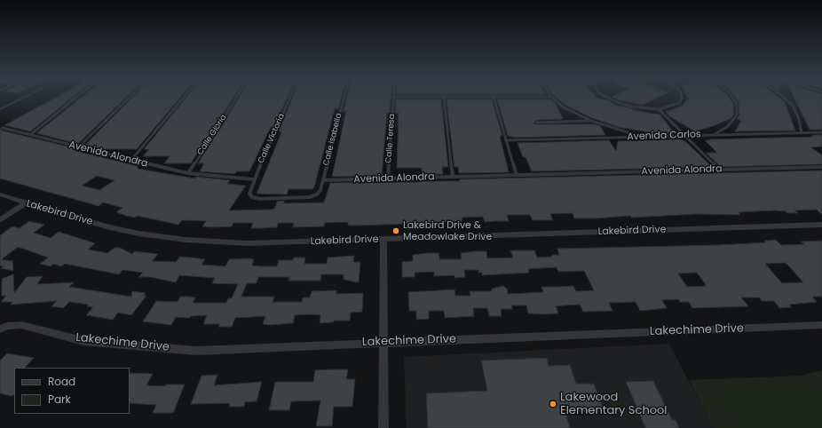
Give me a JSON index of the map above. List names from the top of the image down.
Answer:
{
  "streets": {
    "street": ["Lakebird Drive", "Lakechime Drive"],
    "lane": [
      "Calle Gloria",
      "Avenida Carlos",
      "Calle Victoria",
      "Calle Teresa",
      "Calle Isabella",
      "Avenida Alondra"
    ]
  },
  "crossings": [
    ["Calle Gloria", "Avenida Alondra"],
    ["Calle Victoria", "Avenida Alondra"],
    ["Calle Teresa", "Avenida Alondra"],
    ["Calle Isabella", "Avenida Alondra"]
  ],
  "places": ["Lakebird Drive & Meadowlake Drive", "Lakewood Elementary School"],
  "legend": ["Road", "Park"]
}
